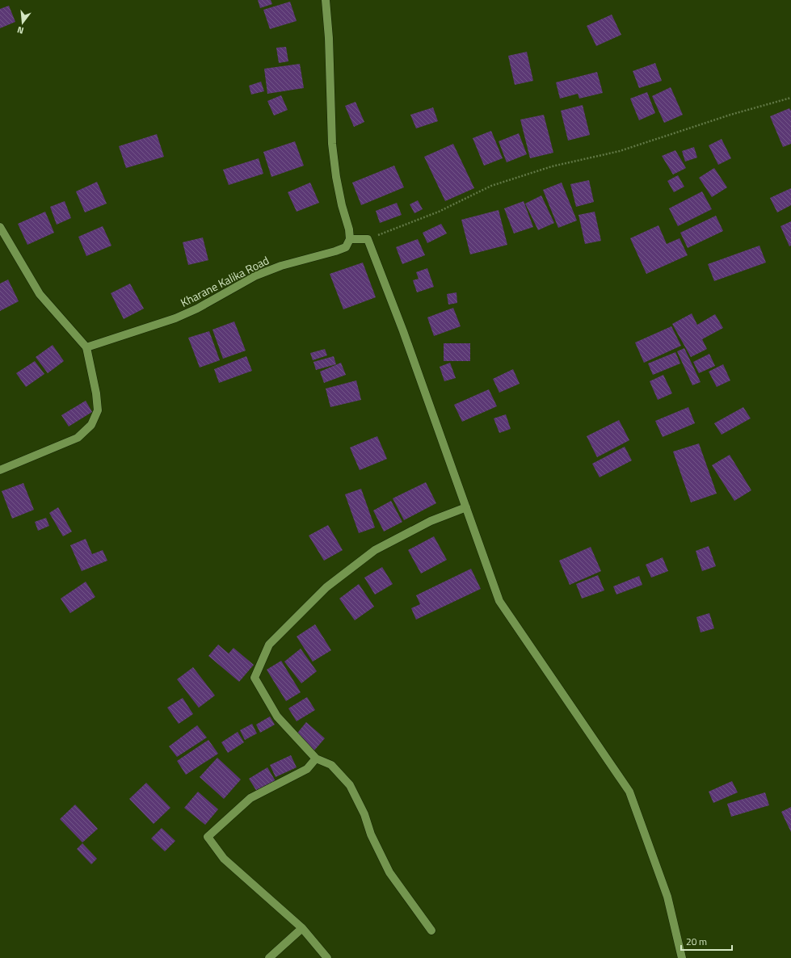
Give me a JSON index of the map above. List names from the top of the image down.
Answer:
{
  "streets": {
    "street": ["Kharane Kalika Road"]
  },
  "scale_bar": "20 m",
  "north": "bottom"
}
